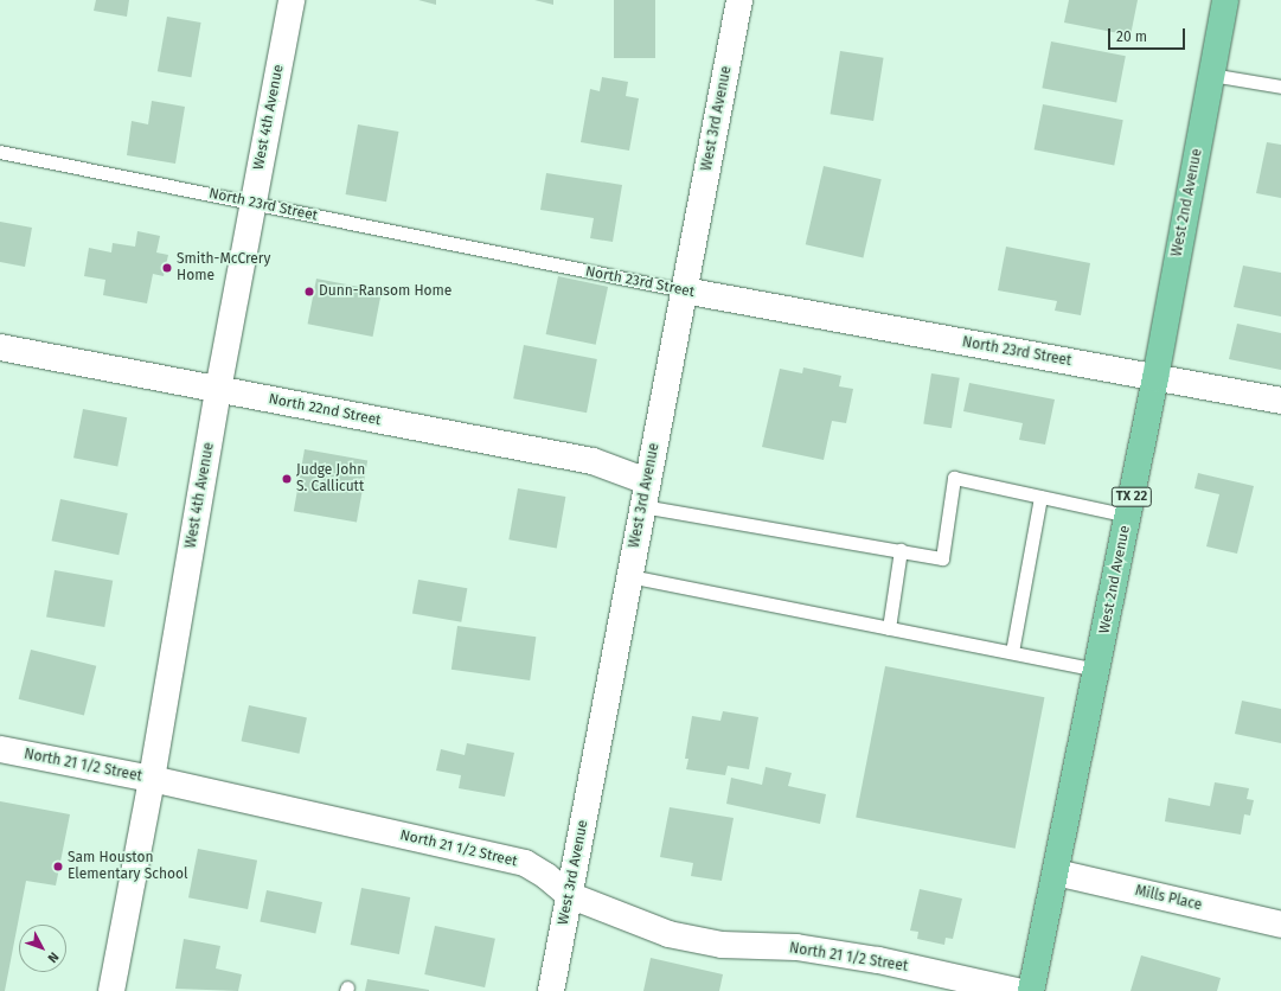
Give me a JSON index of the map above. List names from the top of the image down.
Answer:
{
  "streets": {
    "main road": ["West 2nd Avenue", "TX 22"],
    "street": [
      "West 4th Avenue",
      "West 3rd Avenue",
      "North 23rd Street",
      "North 22nd Street",
      "North 21 1/2 Street",
      "Mills Place"
    ]
  },
  "crossings": [
    ["West 4th Avenue", "North 23rd Street"],
    ["West 4th Avenue", "North 22nd Street"],
    ["West 4th Avenue", "North 21 1/2 Street"],
    ["West 3rd Avenue", "North 23rd Street"],
    ["West 3rd Avenue", "North 22nd Street"],
    ["West 3rd Avenue", "North 21 1/2 Street"],
    ["West 2nd Avenue", "North 23rd Street"],
    ["West 2nd Avenue", "Mills Place"]
  ],
  "places": [
    "Smith-McCrery Home",
    "Dunn-Ransom Home",
    "Judge John S. Callicutt",
    "Sam Houston Elementary School"
  ],
  "scale_bar": "20 m",
  "north": "bottom right"
}
